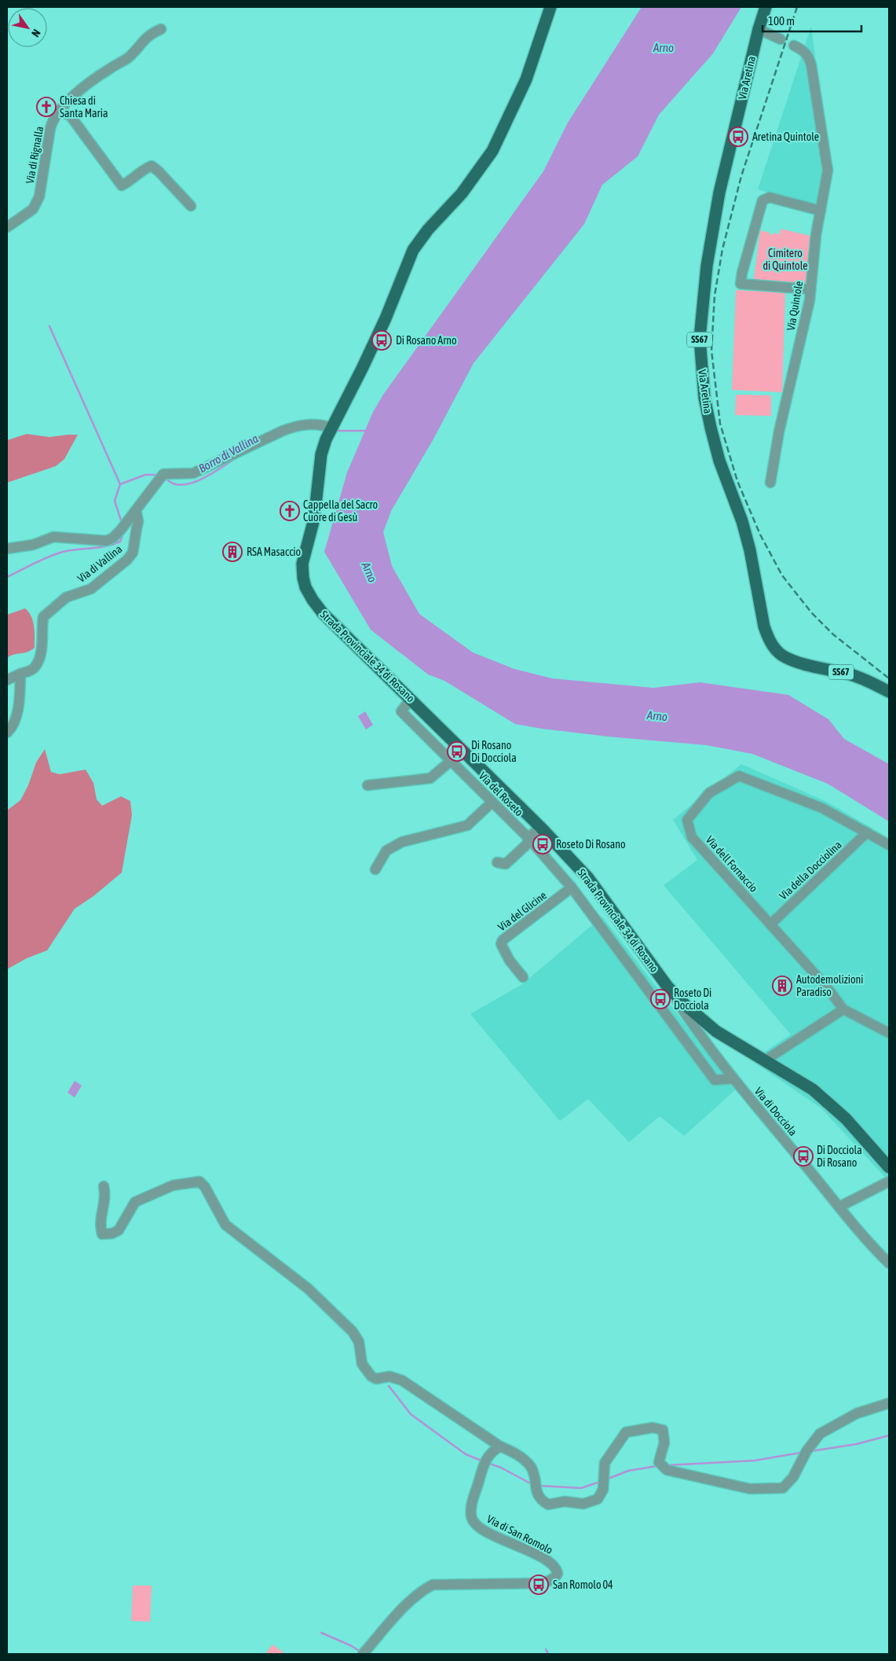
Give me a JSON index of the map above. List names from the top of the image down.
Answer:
{
  "streets": {
    "main road": ["Via Aretina", "SS67", "Strada Provinciale 34 di Rosano"],
    "street": [
      "Via di Rignalla",
      "Via Quintole",
      "Via di Vallina",
      "Via del Roseto",
      "Via dell Fornaccio",
      "Via della Docciolina",
      "Via del Glicine",
      "Via di Docciola",
      "Via di San Romolo"
    ]
  },
  "crossings": [
    ["Via di Vallina", "Strada Provinciale 34 di Rosano"],
    ["Strada Provinciale 34 di Rosano", "Via del Roseto"],
    ["Strada Provinciale 34 di Rosano", "Via di Docciola"],
    ["Via del Roseto", "Via del Glicine"],
    ["Via del Roseto", "Via di Docciola"],
    ["Via dell Fornaccio", "Via della Docciolina"]
  ],
  "water": ["Arno", "Borro di Vallina"],
  "parks": ["Cimitero di Quintole"],
  "places": {
    "church": ["Chiesa di Santa Maria", "Cappella del Sacro Cuore di Gesù"],
    "bus stop": [
      "Aretina Quintole",
      "Di Rosano Arno",
      "Di Rosano Di Docciola",
      "Roseto Di Rosano",
      "Roseto Di Docciola",
      "Di Docciola Di Rosano",
      "San Romolo 04"
    ],
    "building": ["RSA Masaccio", "Autodemolizioni Paradiso"]
  },
  "scale_bar": "100 m",
  "north": "bottom right"
}
